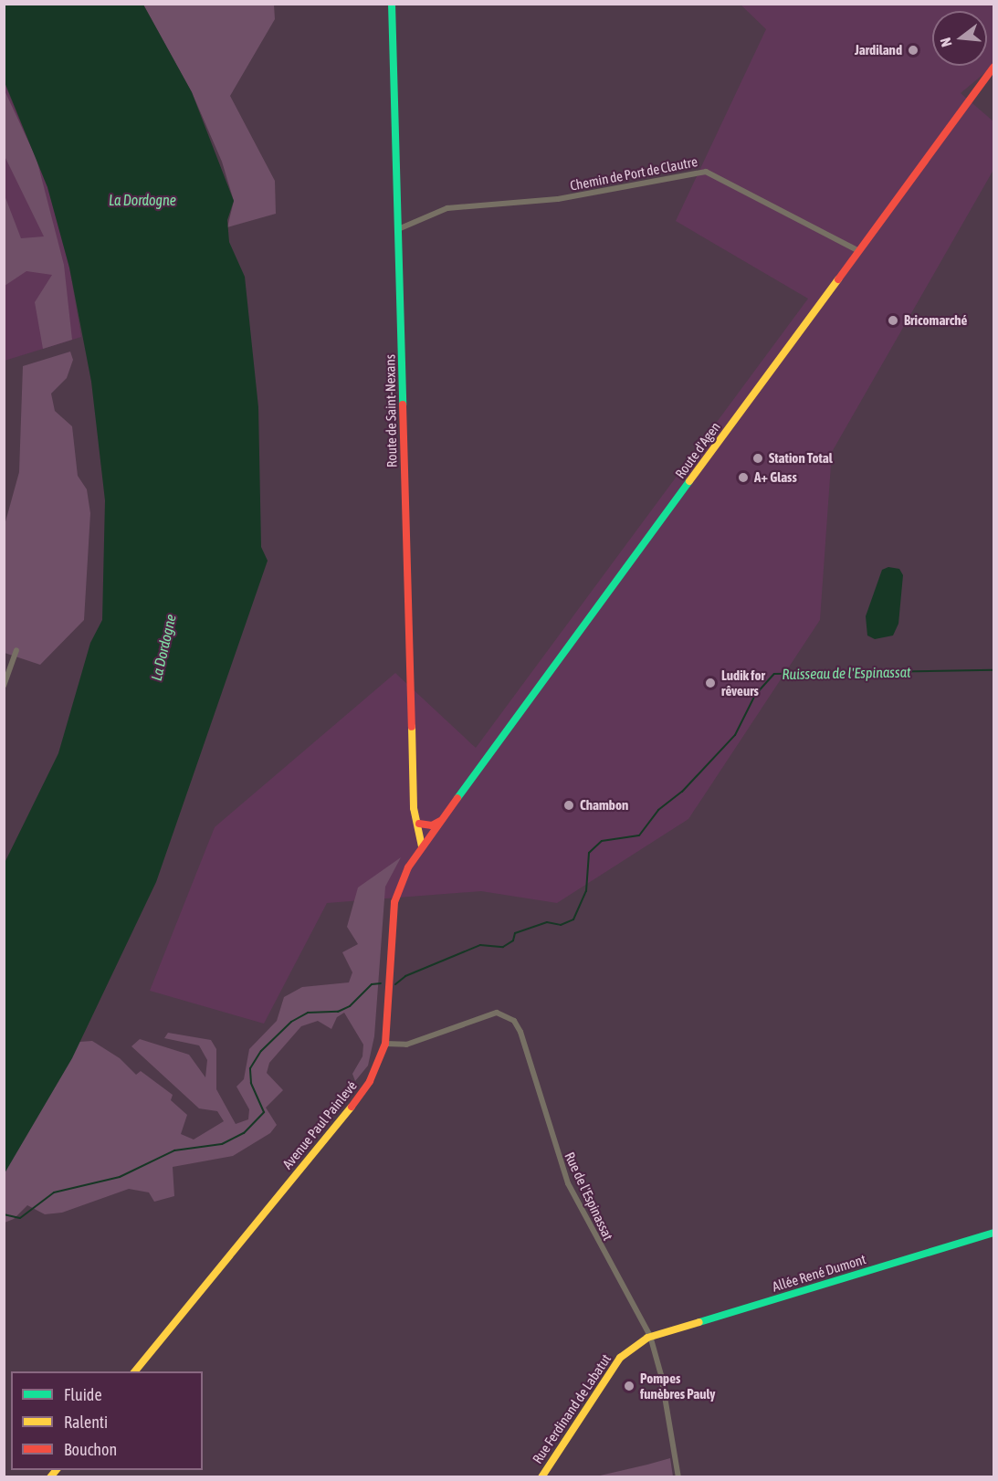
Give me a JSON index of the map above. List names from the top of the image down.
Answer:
{
  "streets": {
    "main road": [
      "Route de Saint-Nexans",
      "Route d'Agen",
      "Avenue Paul Painlevé",
      "Allée René Dumont",
      "Rue Ferdinand de Labatut"
    ],
    "street": ["Chemin de Port de Clautre", "Rue de l'Espinassat"]
  },
  "crossings": [
    ["Chemin de Port de Clautre", "Route de Saint-Nexans"],
    ["Chemin de Port de Clautre", "Route d'Agen"],
    ["Route de Saint-Nexans", "Route d'Agen"],
    ["Route de Saint-Nexans", "Avenue Paul Painlevé"],
    ["Route d'Agen", "Avenue Paul Painlevé"],
    ["Avenue Paul Painlevé", "Rue de l'Espinassat"],
    ["Rue de l'Espinassat", "Allée René Dumont"],
    ["Rue de l'Espinassat", "Rue Ferdinand de Labatut"],
    ["Allée René Dumont", "Rue Ferdinand de Labatut"]
  ],
  "water": ["La Dordogne", "Ruisseau de l'Espinassat"],
  "places": [
    "Jardiland",
    "Bricomarché",
    "Station Total",
    "A+ Glass",
    "Ludik for rêveurs",
    "Chambon",
    "Pompes funèbres Pauly"
  ],
  "legend": ["Fluide", "Ralenti", "Bouchon"],
  "north": "left"
}
